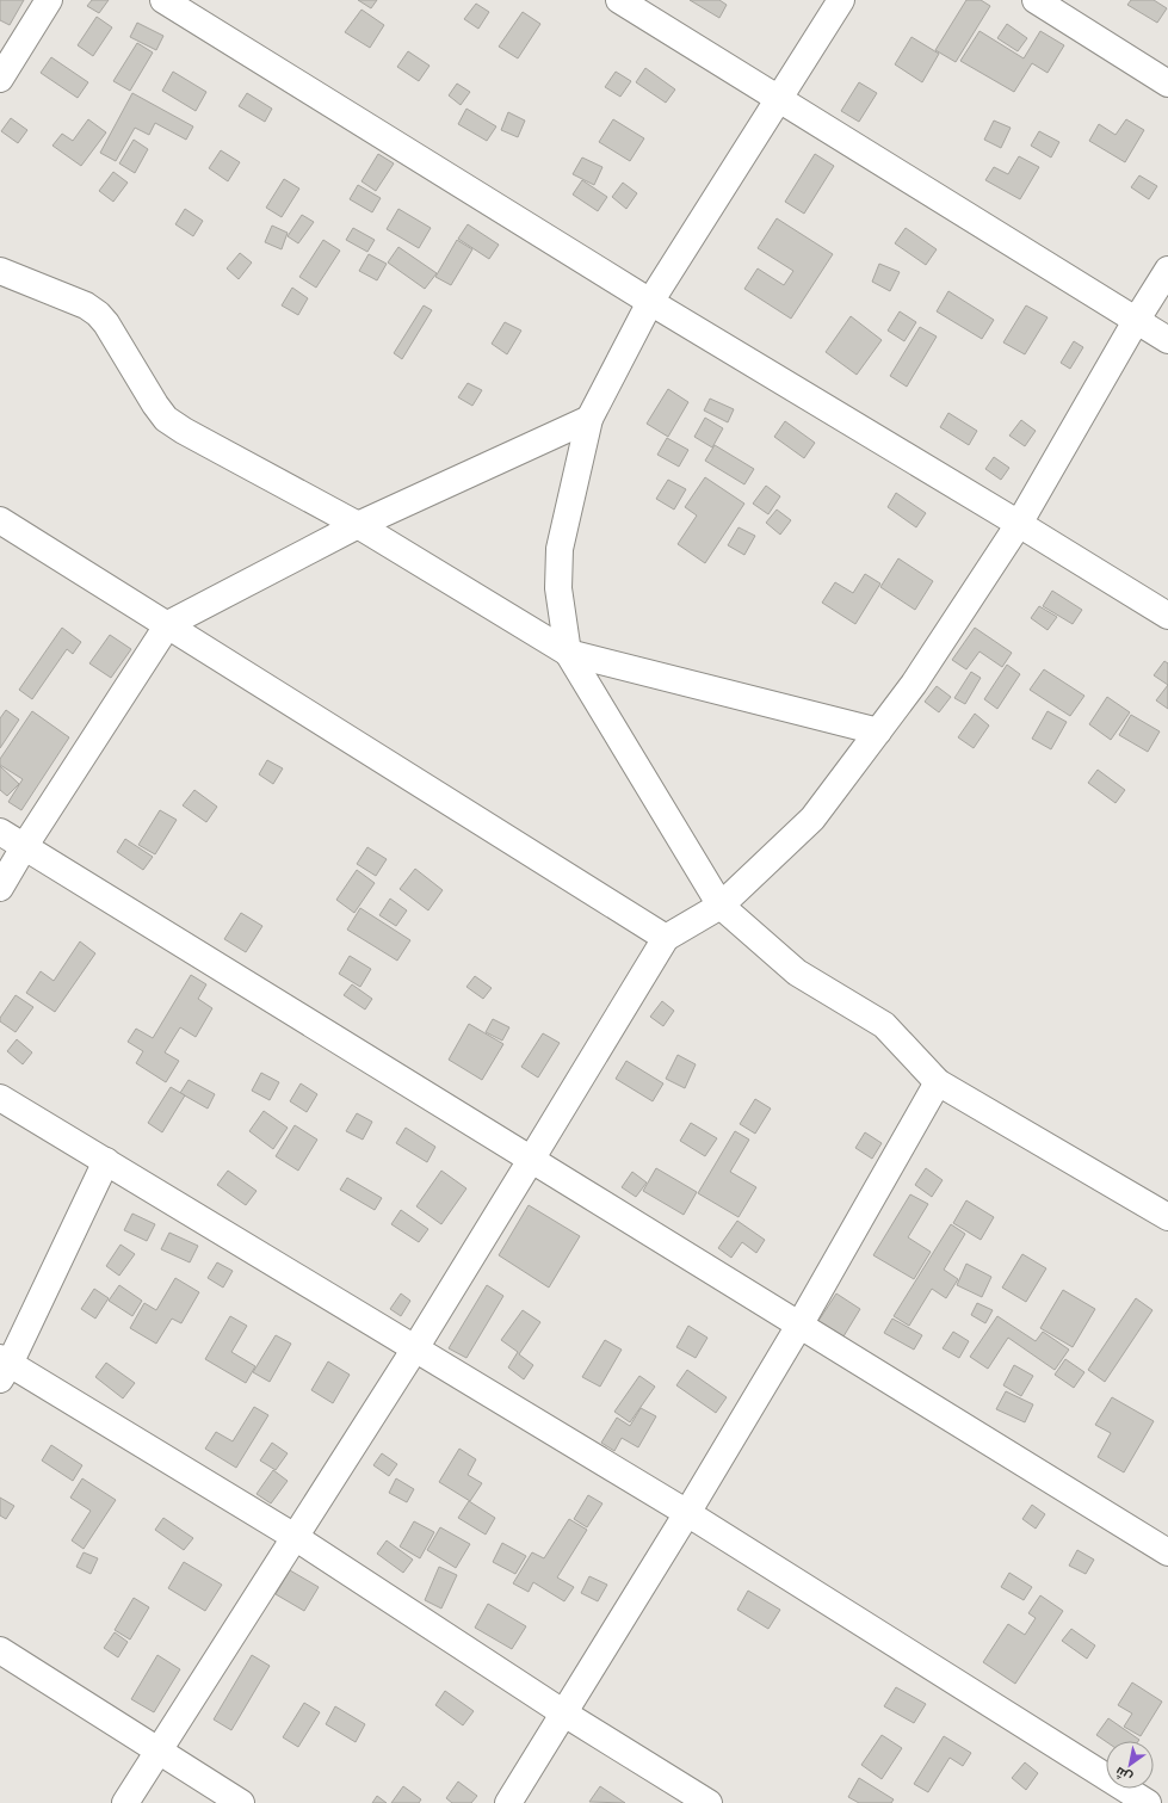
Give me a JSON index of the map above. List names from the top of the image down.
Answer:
{
  "north": "bottom left"
}
